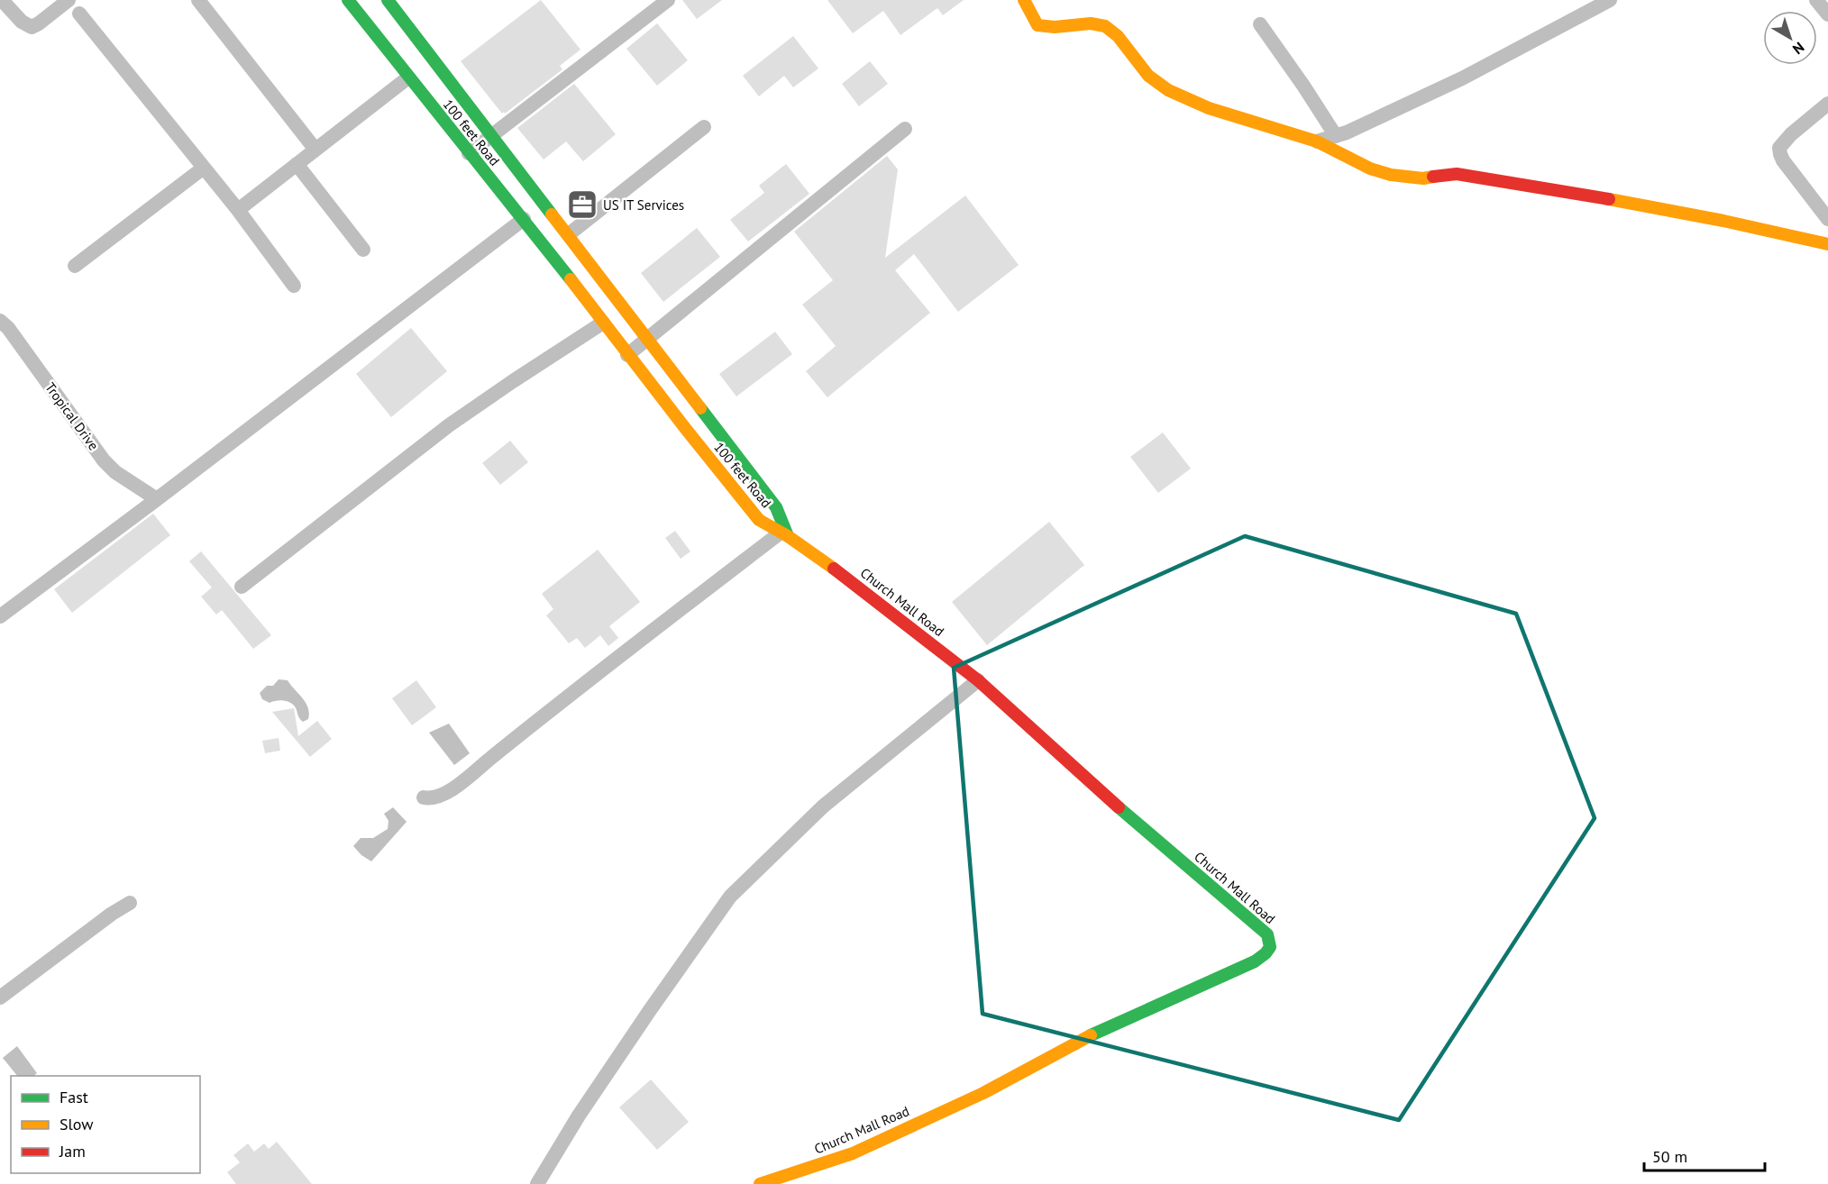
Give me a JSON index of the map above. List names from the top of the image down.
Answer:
{
  "streets": {
    "street": ["100 feet Road", "Tropical Drive", "Church Mall Road"]
  },
  "crossings": [
    ["100 feet Road", "Church Mall Road"]
  ],
  "places": {
    "office": ["US IT Services"]
  },
  "legend": ["Fast", "Slow", "Jam"],
  "scale_bar": "50 m",
  "north": "bottom right"
}
